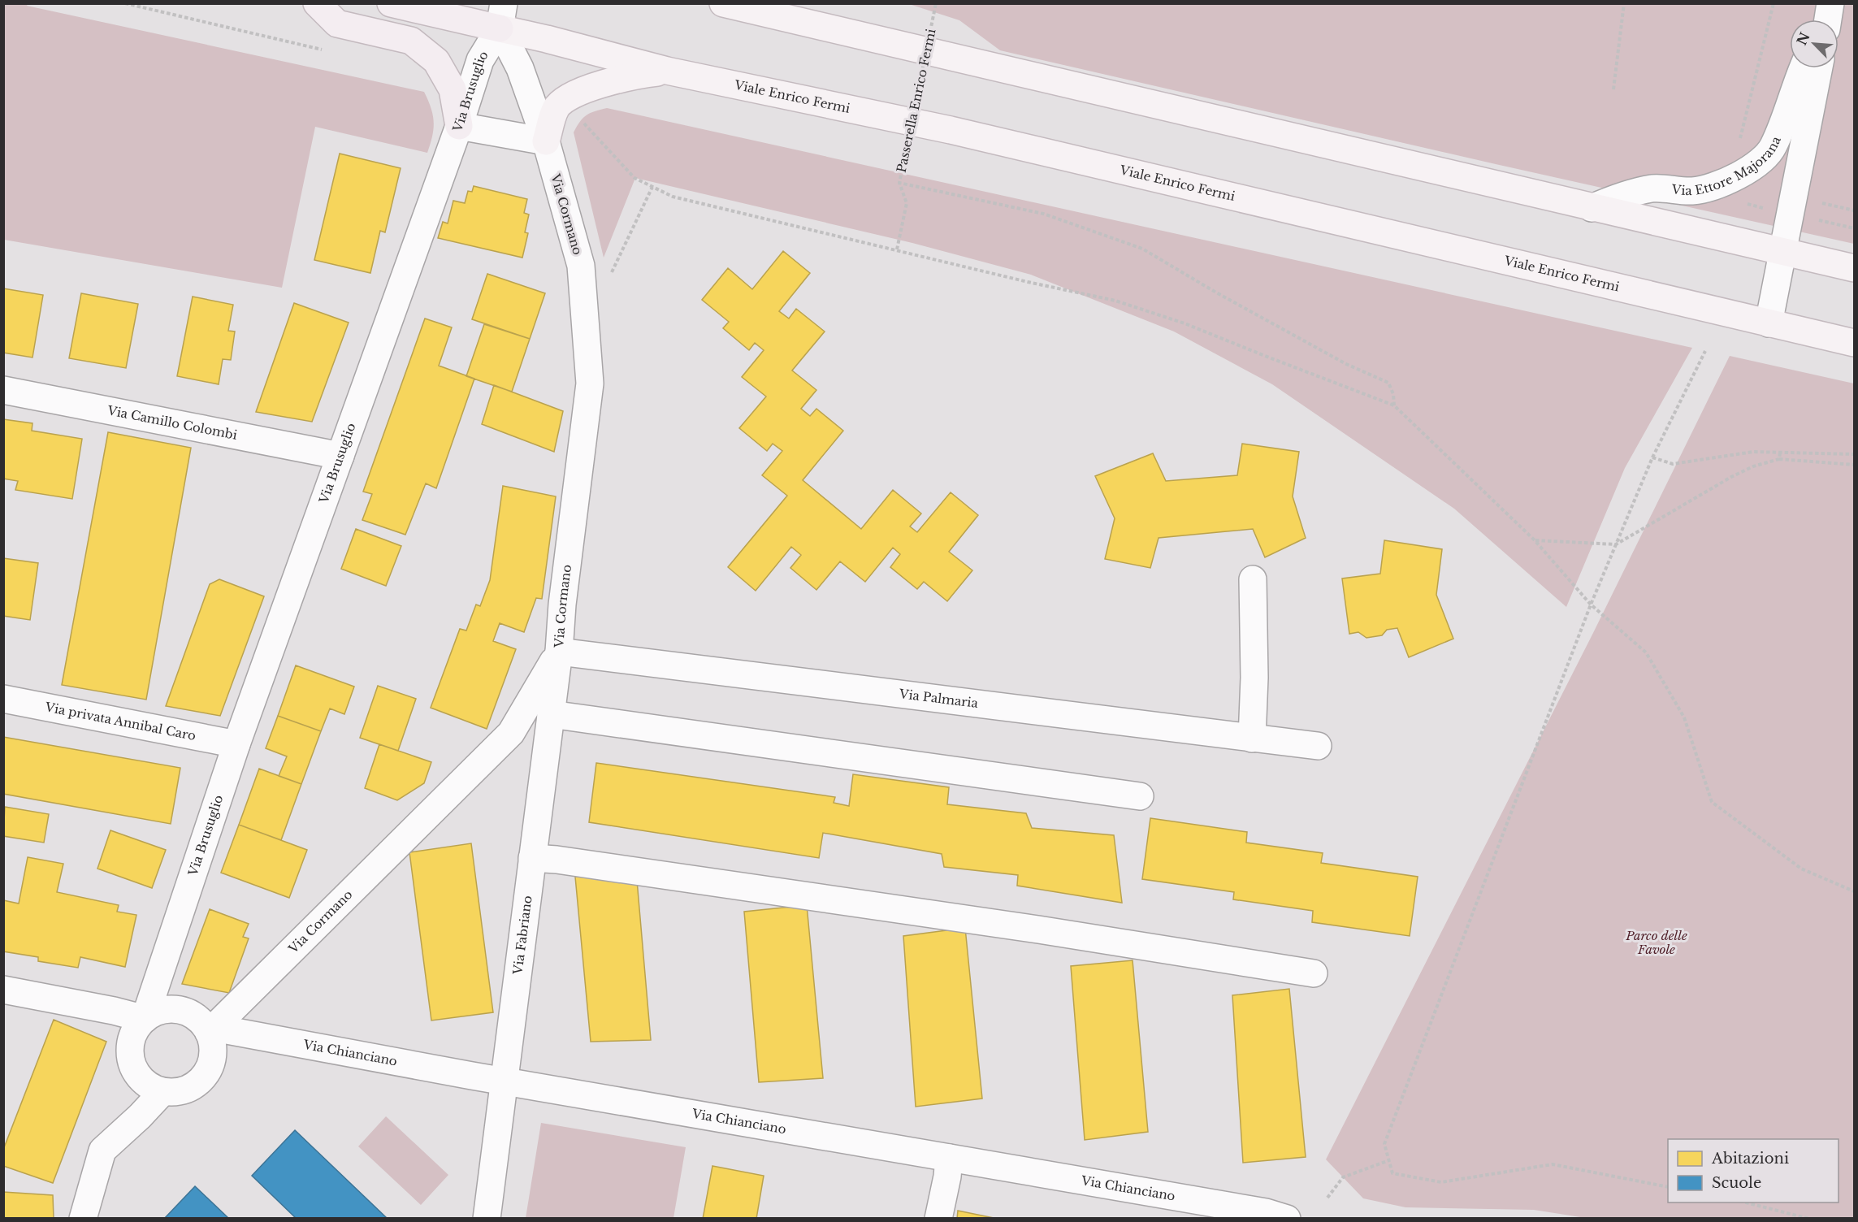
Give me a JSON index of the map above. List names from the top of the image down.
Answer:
{
  "streets": {
    "highway": ["Viale Enrico Fermi"],
    "street": [
      "Via Brusuglio",
      "Via Ettore Majorana",
      "Via Cormano",
      "Via Camillo Colombi",
      "Via Palmaria",
      "Via privata Annibal Caro",
      "Via Fabriano",
      "Via Chianciano"
    ],
    "path": ["Passerella Enrico Fermi"]
  },
  "crossings": [
    ["Via Brusuglio", "Viale Enrico Fermi"],
    ["Via Brusuglio", "Via Cormano"],
    ["Via Brusuglio", "Via Camillo Colombi"],
    ["Via Brusuglio", "Via privata Annibal Caro"],
    ["Via Brusuglio", "Via Chianciano"],
    ["Via Cormano", "Via Palmaria"],
    ["Via Cormano", "Via Fabriano"],
    ["Via Cormano", "Via Chianciano"],
    ["Via Palmaria", "Via Fabriano"],
    ["Via Fabriano", "Via Chianciano"]
  ],
  "parks": ["Parco delle Favole"],
  "legend": ["Abitazioni", "Scuole"],
  "north": "top left"
}
